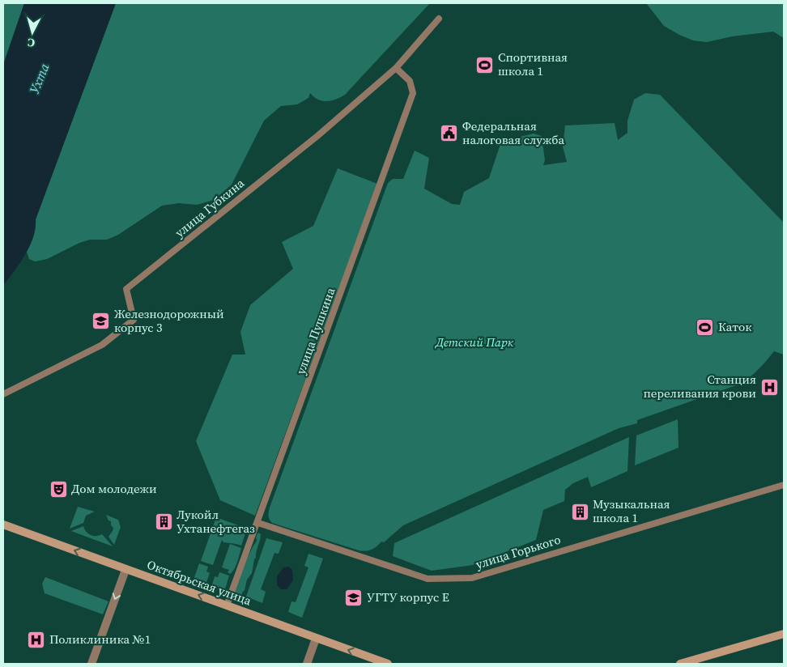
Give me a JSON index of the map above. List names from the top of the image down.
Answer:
{
  "streets": {
    "main road": ["Октябрьская улица"],
    "street": ["улица Губкина", "улица Пушкина", "улица Горького"]
  },
  "crossings": [
    ["улица Губкина", "улица Пушкина"],
    ["улица Пушкина", "улица Горького"],
    ["улица Пушкина", "Октябрьская улица"]
  ],
  "one_way": ["Октябрьская улица"],
  "water": ["Ухта"],
  "parks": ["Детский Парк"],
  "places": {
    "sports": ["Спортивная школа 1", "Каток"],
    "public building": ["Федеральная налоговая служба"],
    "school or university": ["Железнодорожный корпус 3", "УГТУ корпус Е"],
    "hospital": ["Станция переливания крови", "Поликлиника №1"],
    "theatre": ["Дом молодежи"],
    "building": ["Музыкальная школа 1", "Лукойл Ухтанефтегаз"]
  },
  "north": "bottom"
}
